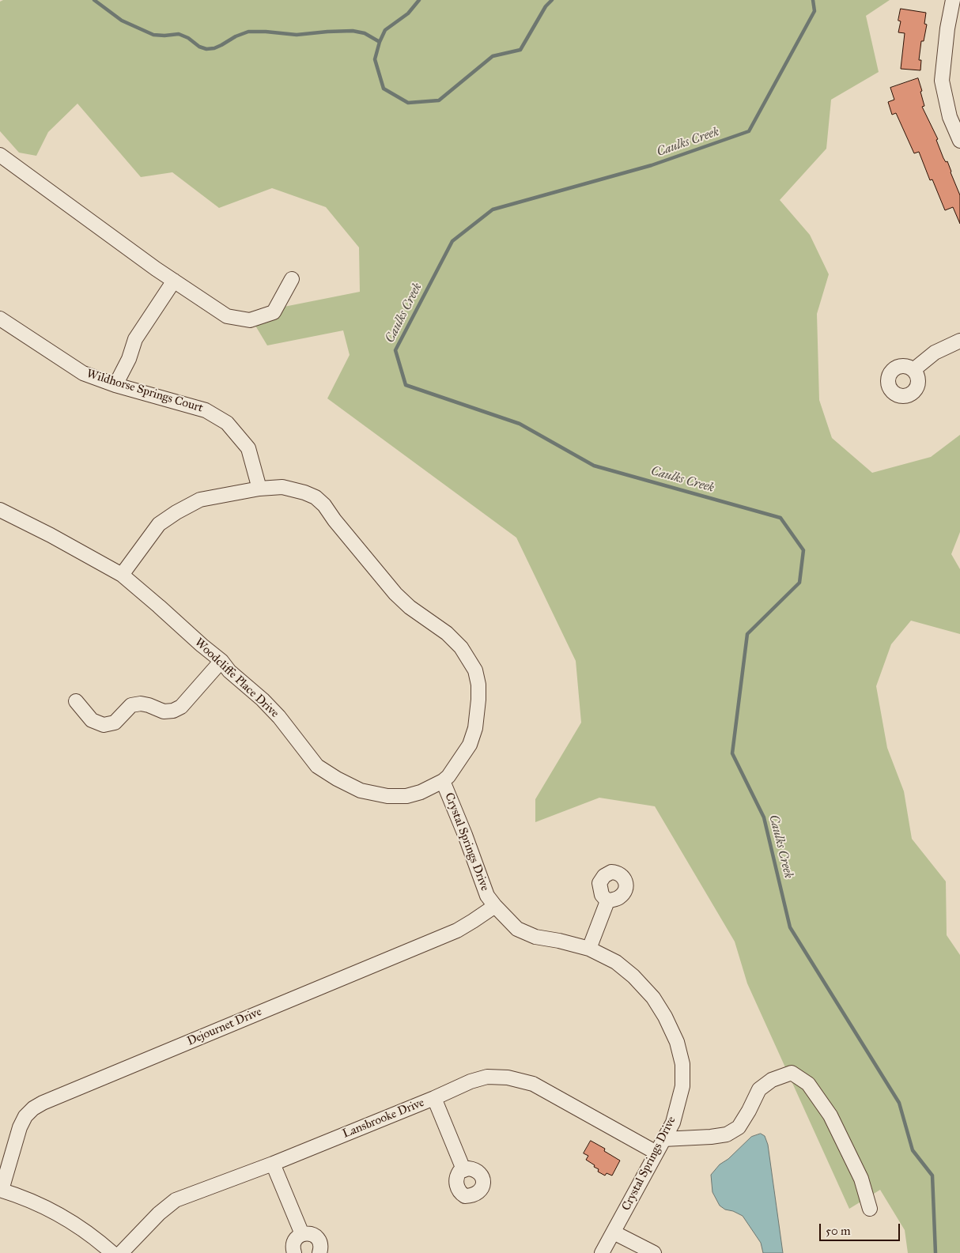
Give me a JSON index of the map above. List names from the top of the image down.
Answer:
{
  "streets": {
    "street": [
      "Wildhorse Springs Court",
      "Woodcliffe Place Drive",
      "Crystal Springs Drive",
      "Dejournet Drive",
      "Lansbrooke Drive"
    ]
  },
  "crossings": [
    ["Wildhorse Springs Court", "Woodcliffe Place Drive"],
    ["Woodcliffe Place Drive", "Crystal Springs Drive"],
    ["Crystal Springs Drive", "Dejournet Drive"],
    ["Crystal Springs Drive", "Lansbrooke Drive"]
  ],
  "water": ["Caulks Creek"],
  "scale_bar": "50 m"
}
